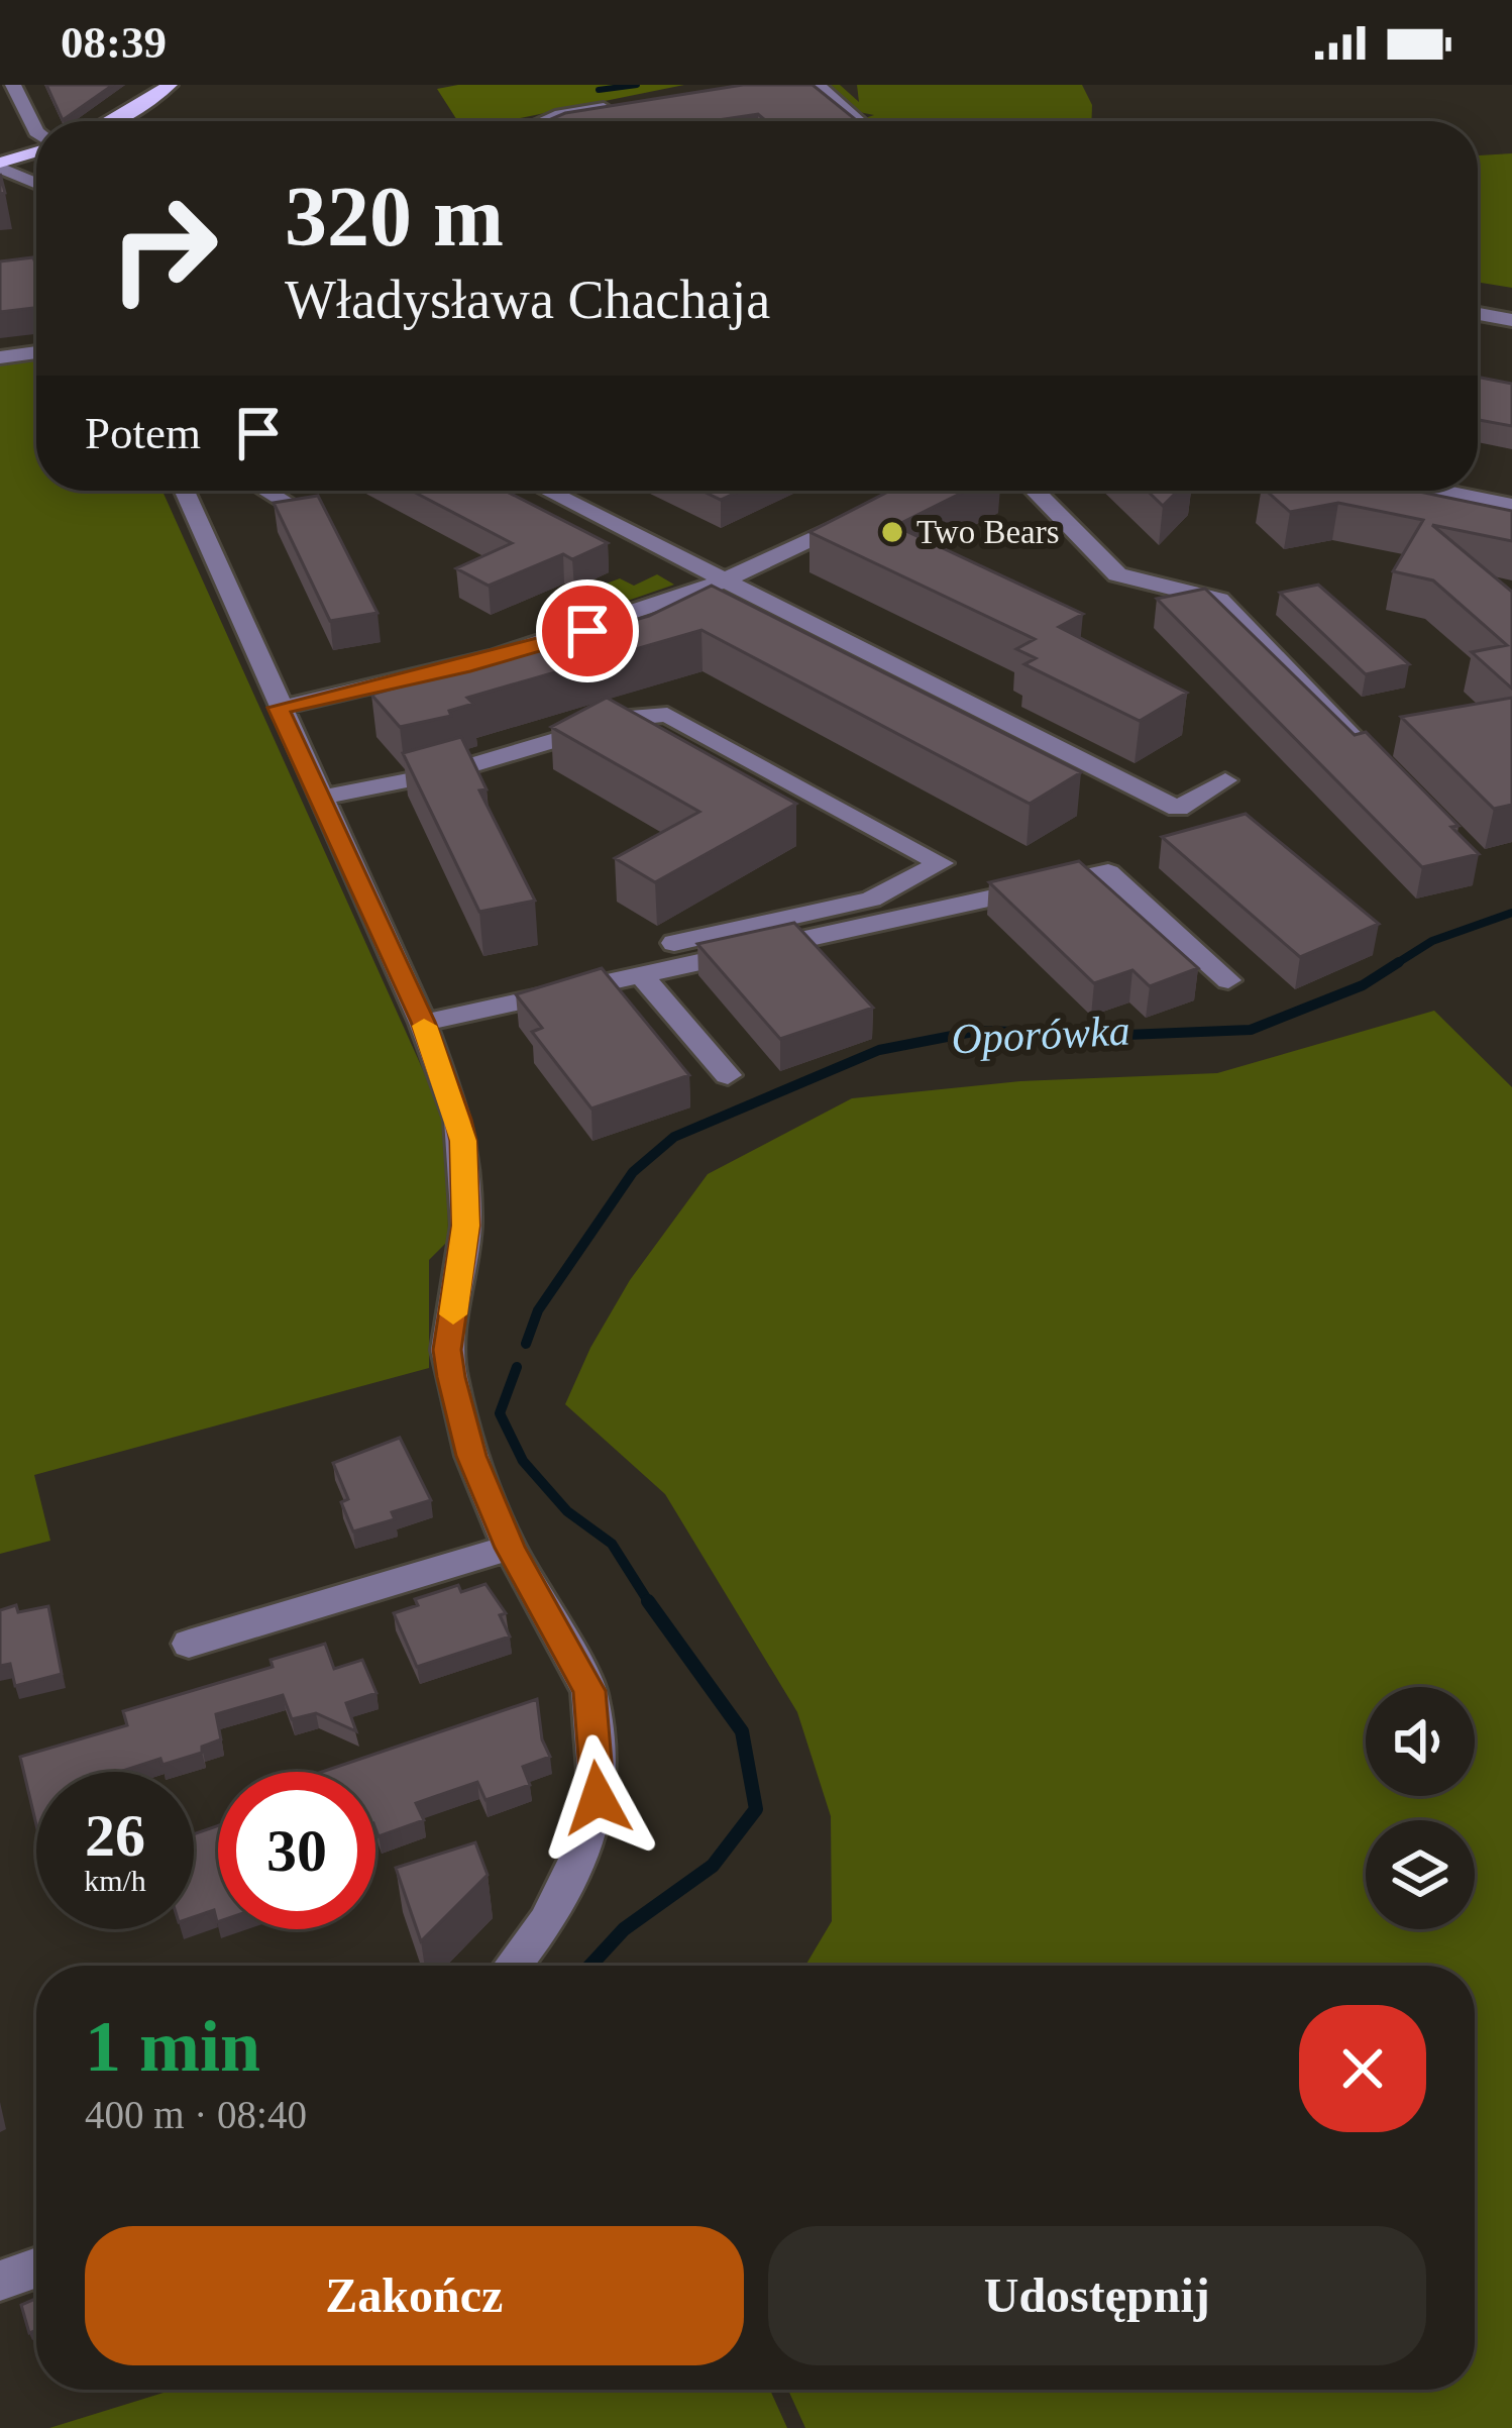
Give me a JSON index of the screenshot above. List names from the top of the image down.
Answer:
{
  "water": ["Oporówka"],
  "places": ["Two Bears"],
  "page": {
    "status": "08:39",
    "turn": ["320 m", "Władysława Chachaja"],
    "then": "Potem",
    "speed": "26 km/h",
    "limit": "30",
    "heading": ["1 min", "400 m · 08:40"],
    "buttons": ["Zakończ", "Udostępnij"]
  }
}
